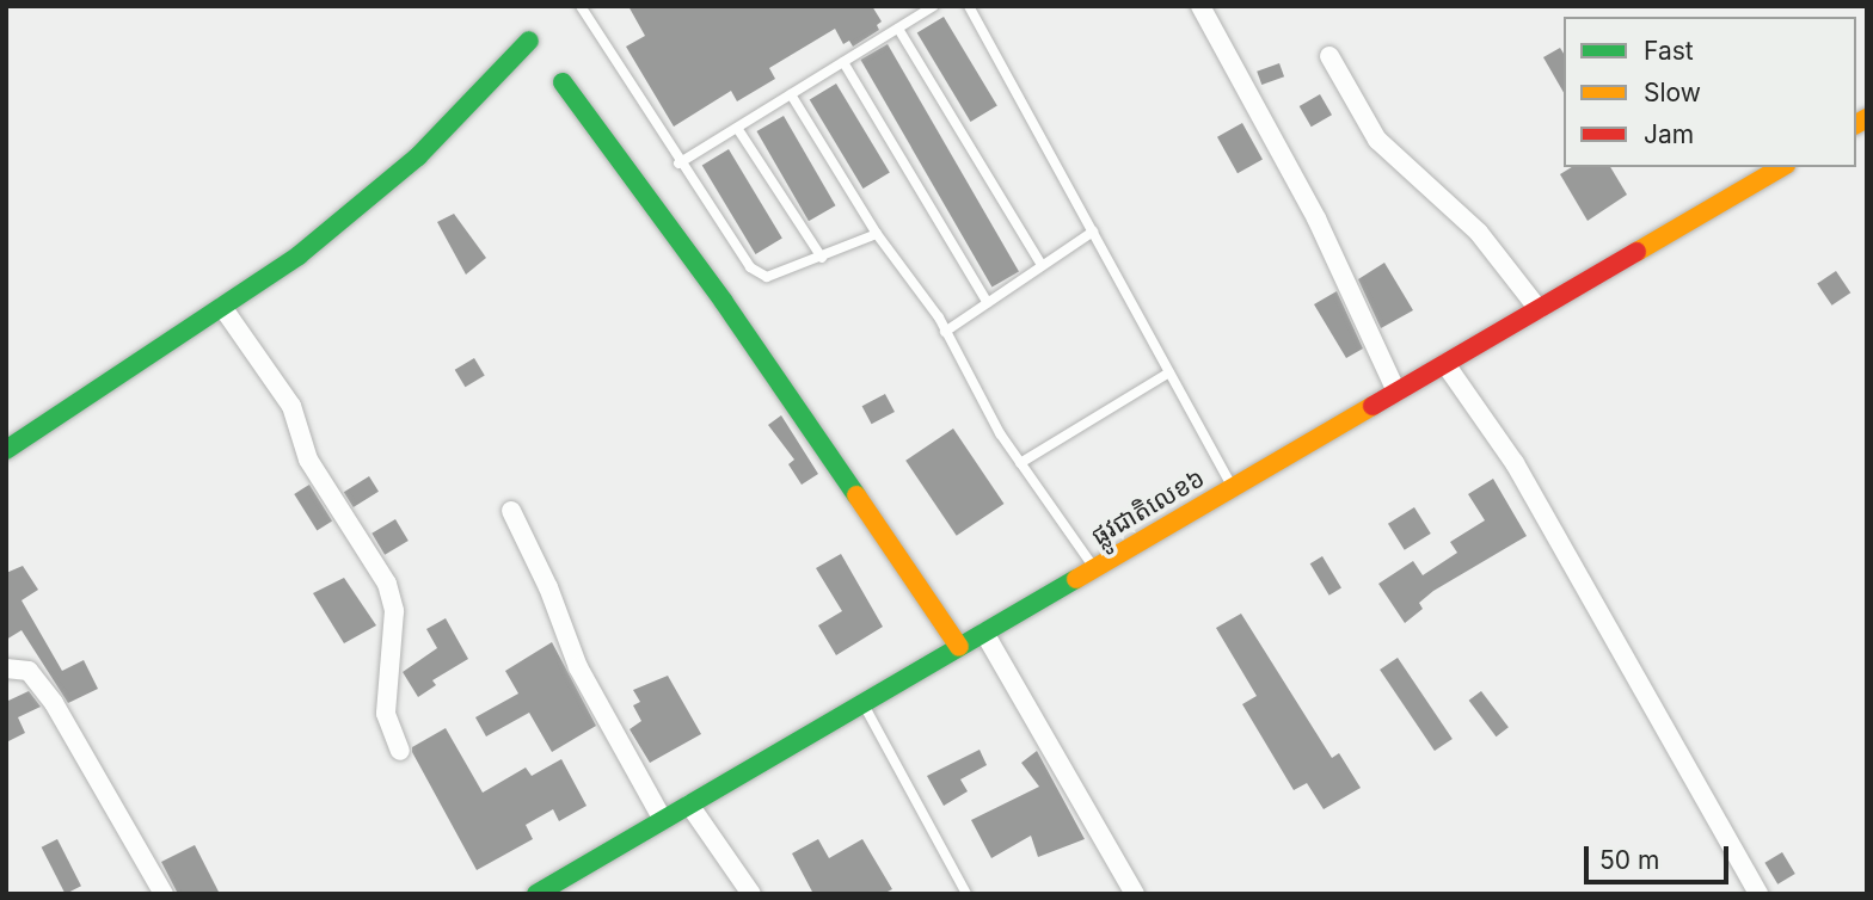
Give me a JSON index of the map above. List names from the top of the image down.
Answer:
{
  "streets": {
    "main road": ["ផ្លូវជាតិលេខ៦"]
  },
  "legend": ["Fast", "Slow", "Jam"],
  "scale_bar": "50 m"
}
